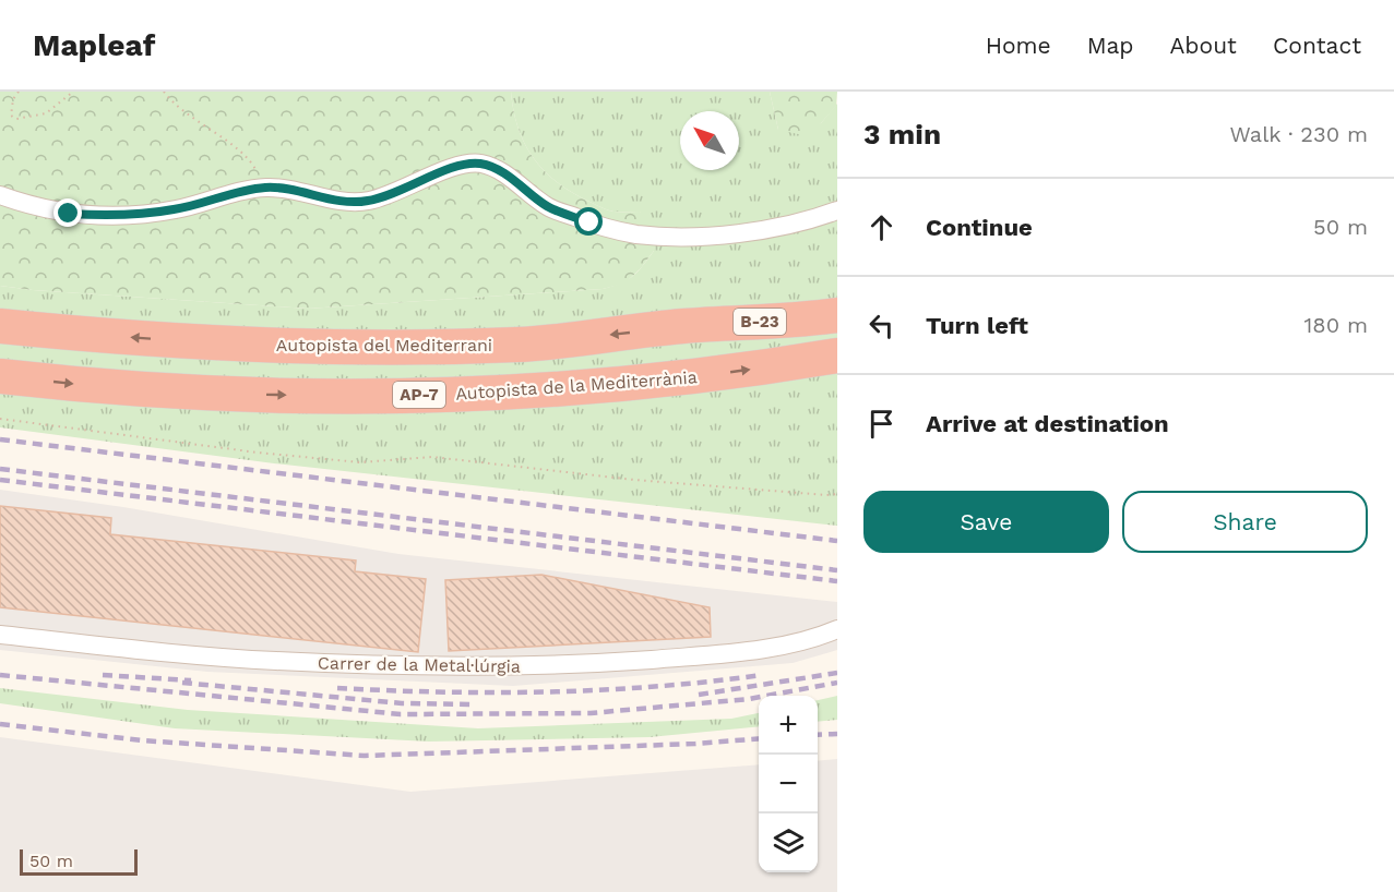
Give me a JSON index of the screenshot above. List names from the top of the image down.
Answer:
{
  "streets": {
    "highway": [
      "B-23",
      "Autopista del Mediterrani",
      "Autopista de la Mediterrània",
      "AP-7"
    ],
    "street": ["Carrer de la Metal·lúrgia"]
  },
  "crossings": [
    ["B-23", "Autopista del Mediterrani"]
  ],
  "one_way": ["Autopista del Mediterrani"],
  "scale_bar": "50 m",
  "north": "top left",
  "page": {
    "header": "Mapleaf",
    "nav": [
      "Home",
      "Map",
      "About",
      "Contact"
    ],
    "heading": ["3 min", "Walk · 230 m"],
    "list": [
      ["Continue", "50 m"],
      ["Turn left", "180 m"],
      "Arrive at destination"
    ],
    "buttons": ["Save", "Share"],
    "map_buttons": ["+", "−"],
    "scale": "50 m"
  }
}
